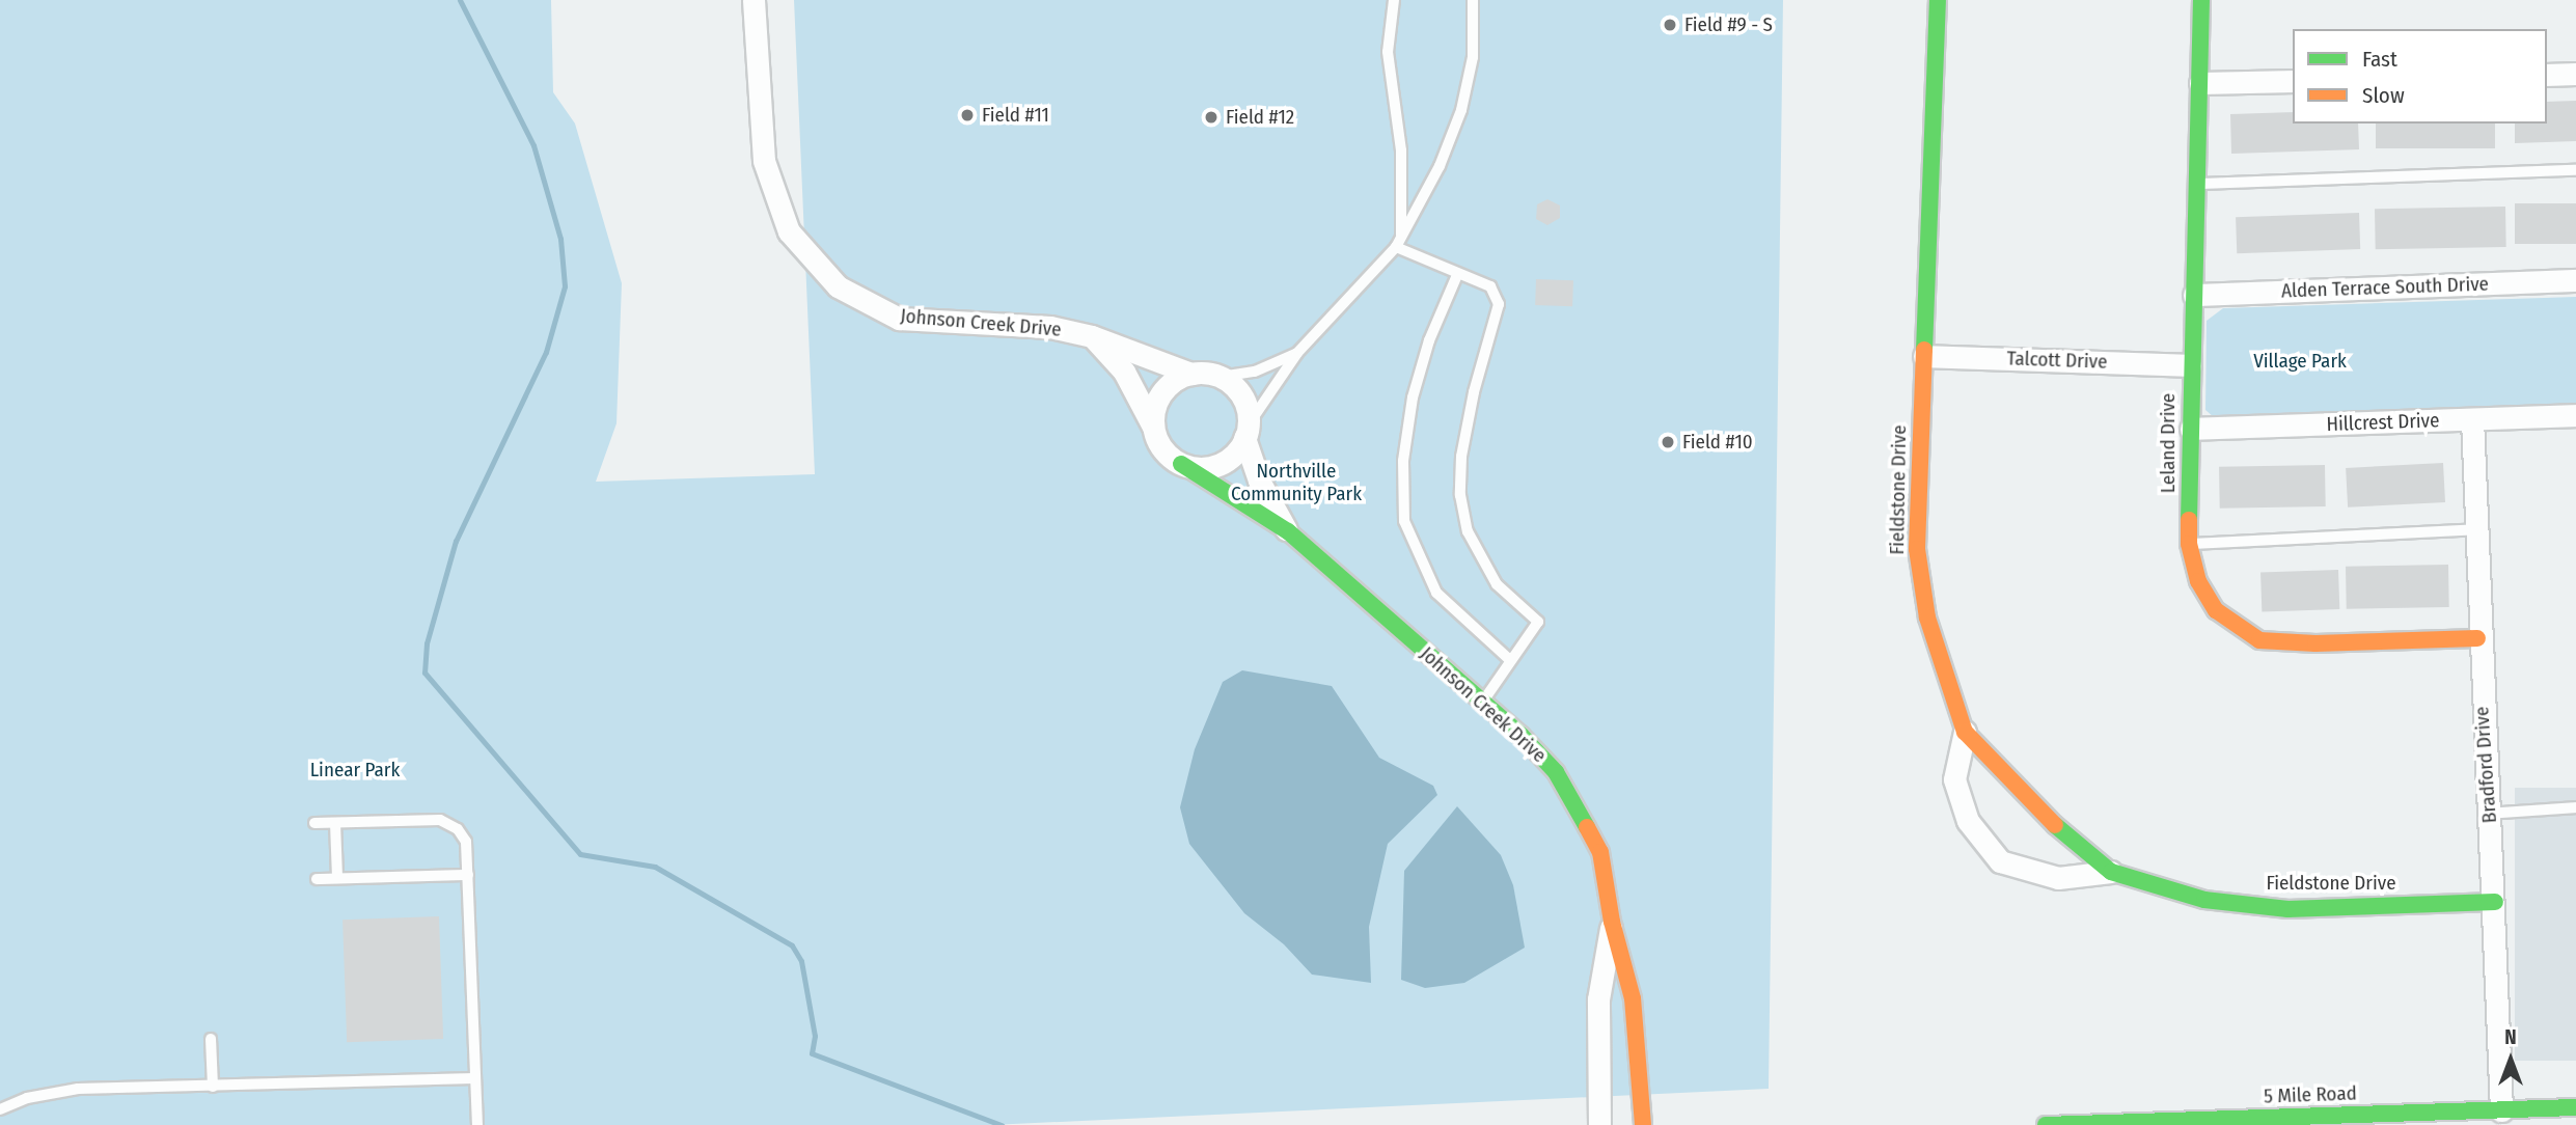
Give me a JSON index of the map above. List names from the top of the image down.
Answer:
{
  "streets": {
    "street": [
      "Alden Terrace South Drive",
      "Johnson Creek Drive",
      "Talcott Drive",
      "Hillcrest Drive",
      "Leland Drive",
      "Fieldstone Drive",
      "Bradford Drive",
      "5 Mile Road"
    ]
  },
  "crossings": [
    ["Alden Terrace South Drive", "Leland Drive"],
    ["Talcott Drive", "Leland Drive"],
    ["Talcott Drive", "Fieldstone Drive"],
    ["Hillcrest Drive", "Leland Drive"],
    ["Hillcrest Drive", "Bradford Drive"],
    ["Leland Drive", "Bradford Drive"],
    ["Fieldstone Drive", "Bradford Drive"],
    ["Bradford Drive", "5 Mile Road"]
  ],
  "parks": ["Village Park", "Northville Community Park", "Linear Park"],
  "places": [
    "Field #9 - S",
    "Field #11",
    "Field #12",
    "Field #10"
  ],
  "legend": ["Fast", "Slow"],
  "north": "top"
}
